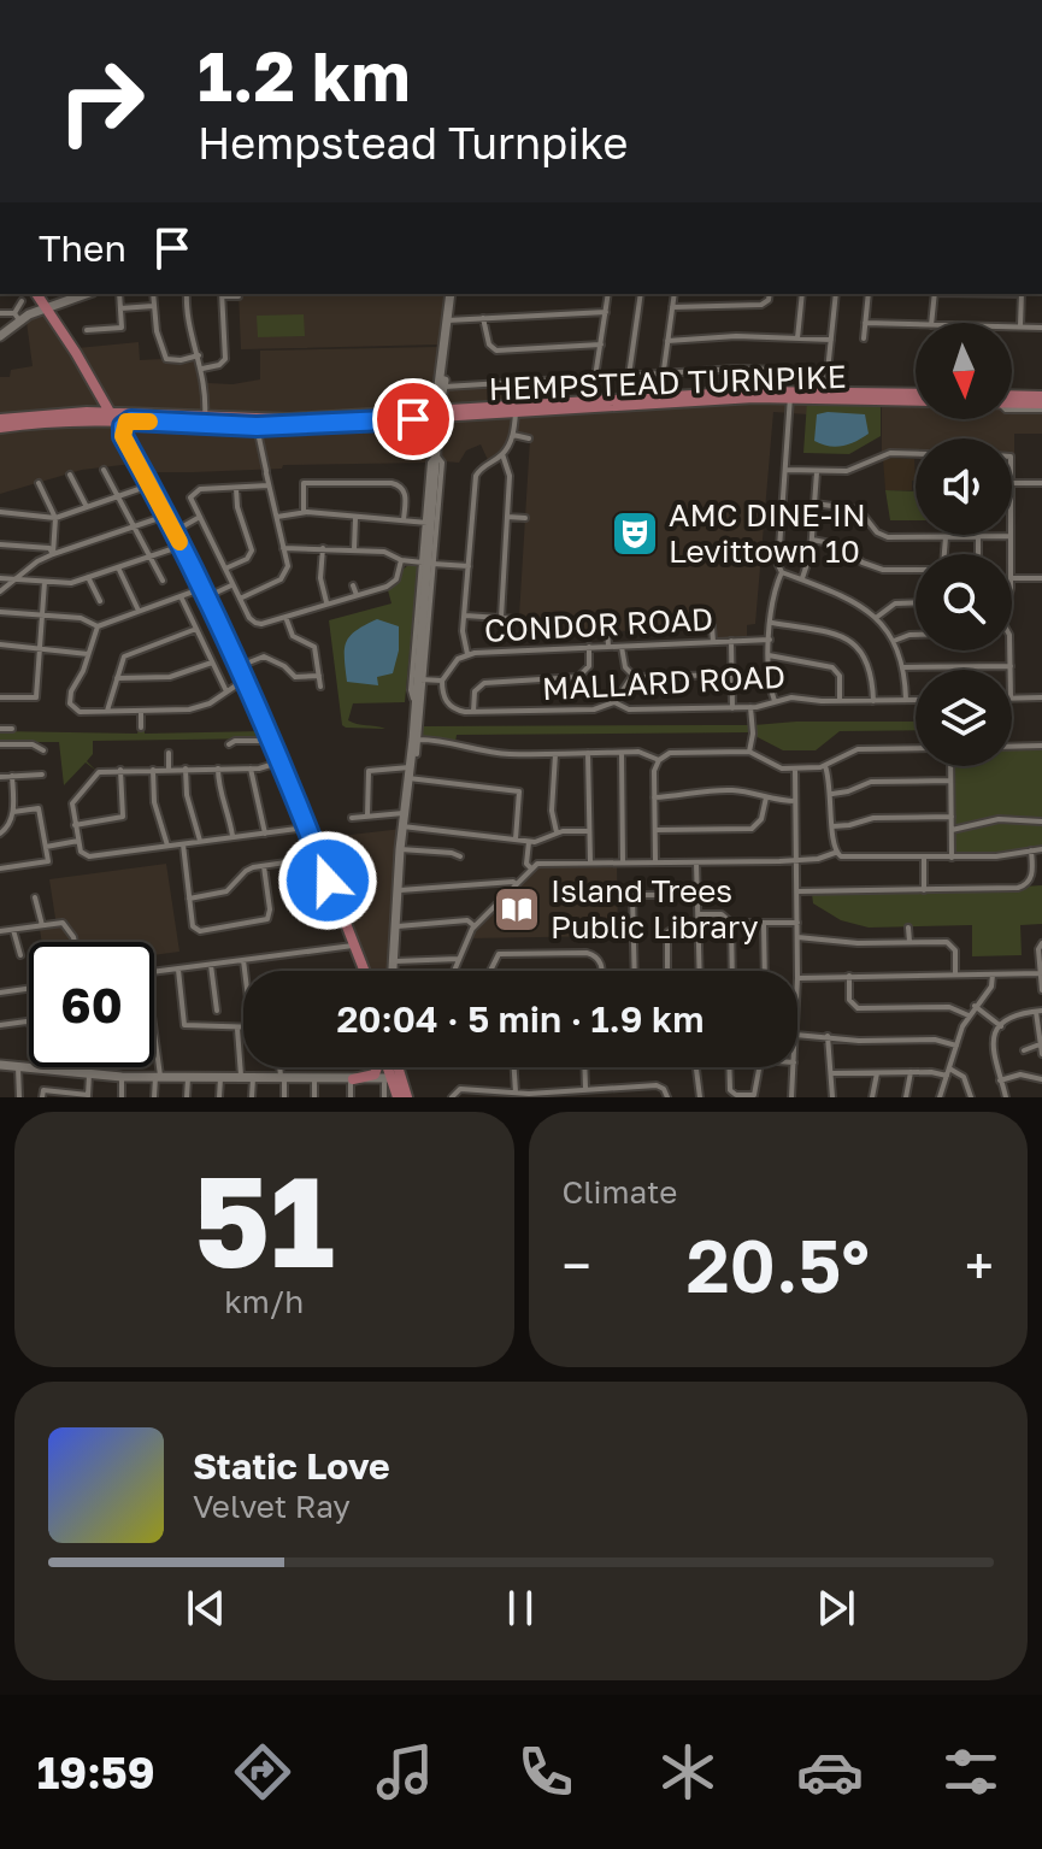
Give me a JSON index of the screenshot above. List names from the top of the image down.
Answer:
{
  "streets": {
    "main road": ["HEMPSTEAD TURNPIKE"],
    "street": ["CONDOR ROAD", "MALLARD ROAD"]
  },
  "places": {
    "theatre": ["AMC DINE-IN Levittown 10"],
    "library": ["Island Trees Public Library"]
  },
  "north": "bottom",
  "page": {
    "turn": ["1.2 km", "Hempstead Turnpike"],
    "then": "Then",
    "limit": "60",
    "trip": "20:04 · 5 min · 1.9 km",
    "tile": [
      ["51", "km/h"],
      "Climate"
    ],
    "heat": ["−", "20.5°", "+"],
    "song": ["Static Love", "Velvet Ray"],
    "tabs": "19:59"
  }
}
